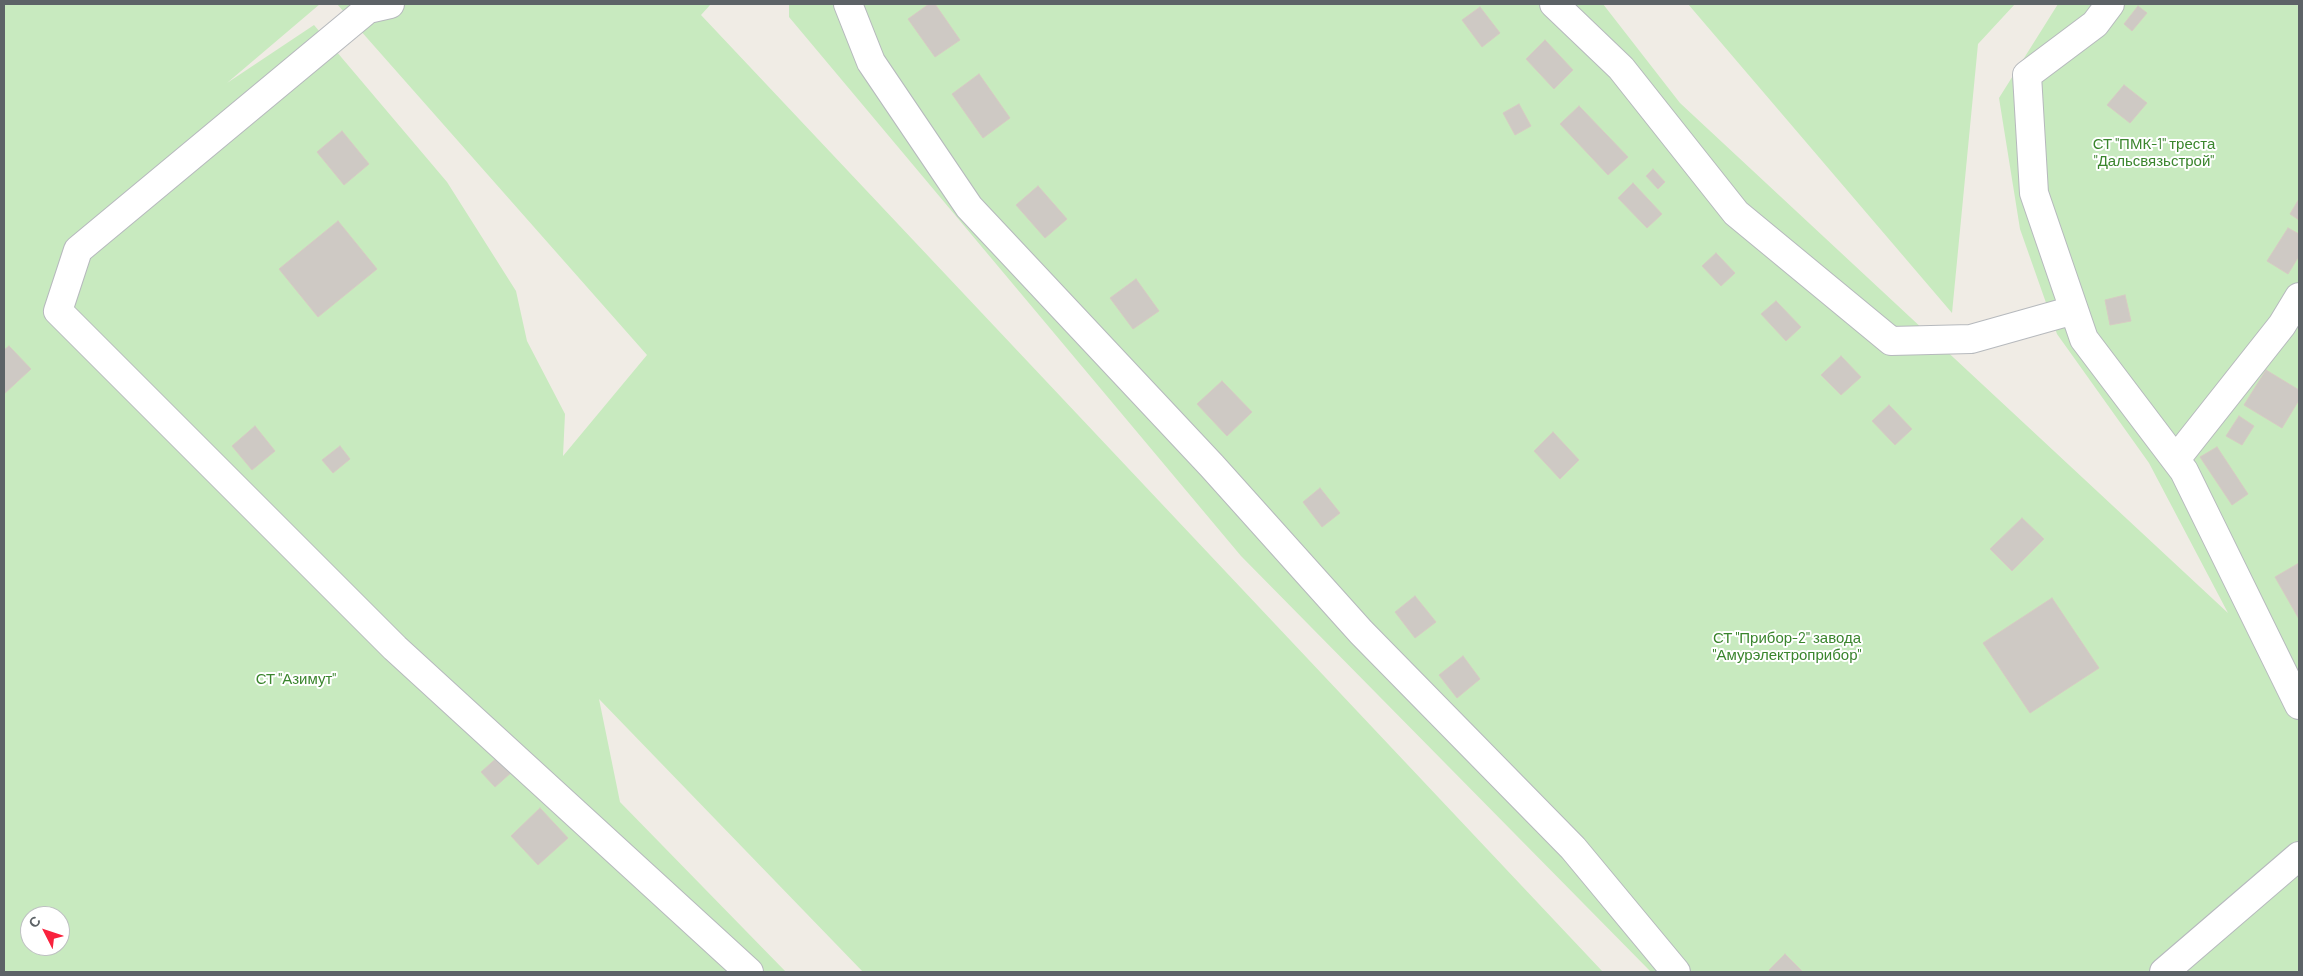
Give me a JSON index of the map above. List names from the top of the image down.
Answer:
{
  "parks": ["СТ \"ПМК-1\" треста \"Дальсвязьстрой\"", "СТ \"Прибор-2\" завода \"Амурэлектроприбор\"", "СТ \"Азимут\""],
  "north": "top left"
}
